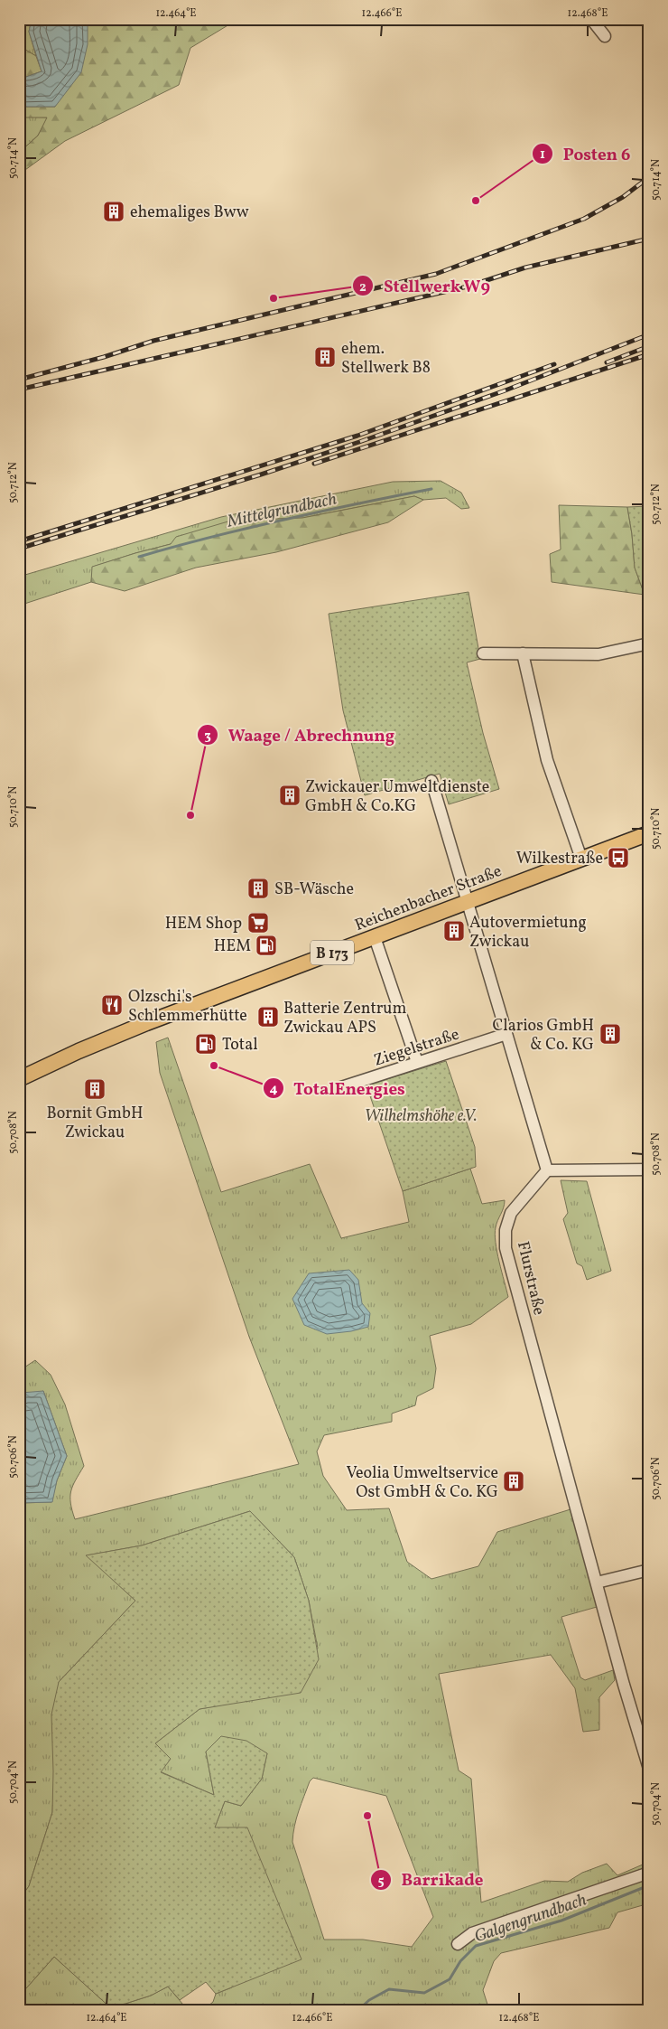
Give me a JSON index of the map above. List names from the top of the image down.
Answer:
{
  "streets": {
    "main road": ["Reichenbacher Straße", "B 173"],
    "street": ["Ziegelstraße", "Flurstraße"]
  },
  "water": ["Mittelgrundbach", "Galgengrundbach"],
  "parks": ["Wilhelmshöhe e.V."],
  "places": {
    "other": [
      "Posten 6",
      "Stellwerk W9",
      "Waage / Abrechnung",
      "TotalEnergies",
      "Barrikade"
    ],
    "building": [
      "ehemaliges Bww",
      "ehem. Stellwerk B8",
      "Zwickauer Umweltdienste GmbH & Co.KG",
      "SB-Wäsche",
      "Autovermietung Zwickau",
      "Batterie Zentrum Zwickau APS",
      "Clarios GmbH & Co. KG",
      "Bornit GmbH Zwickau",
      "Veolia Umweltservice Ost GmbH & Co. KG"
    ],
    "bus stop": ["Wilkestraße"],
    "supermarket": ["HEM Shop"],
    "fuel station": ["HEM", "Total"],
    "restaurant": ["Olzschi's Schlemmerhütte"]
  },
  "coordinates": [
    "12.464°E",
    "12.466°E",
    "12.468°E",
    "50.714°N",
    "50.712°N",
    "50.710°N",
    "50.708°N",
    "50.706°N",
    "50.704°N"
  ]
}
